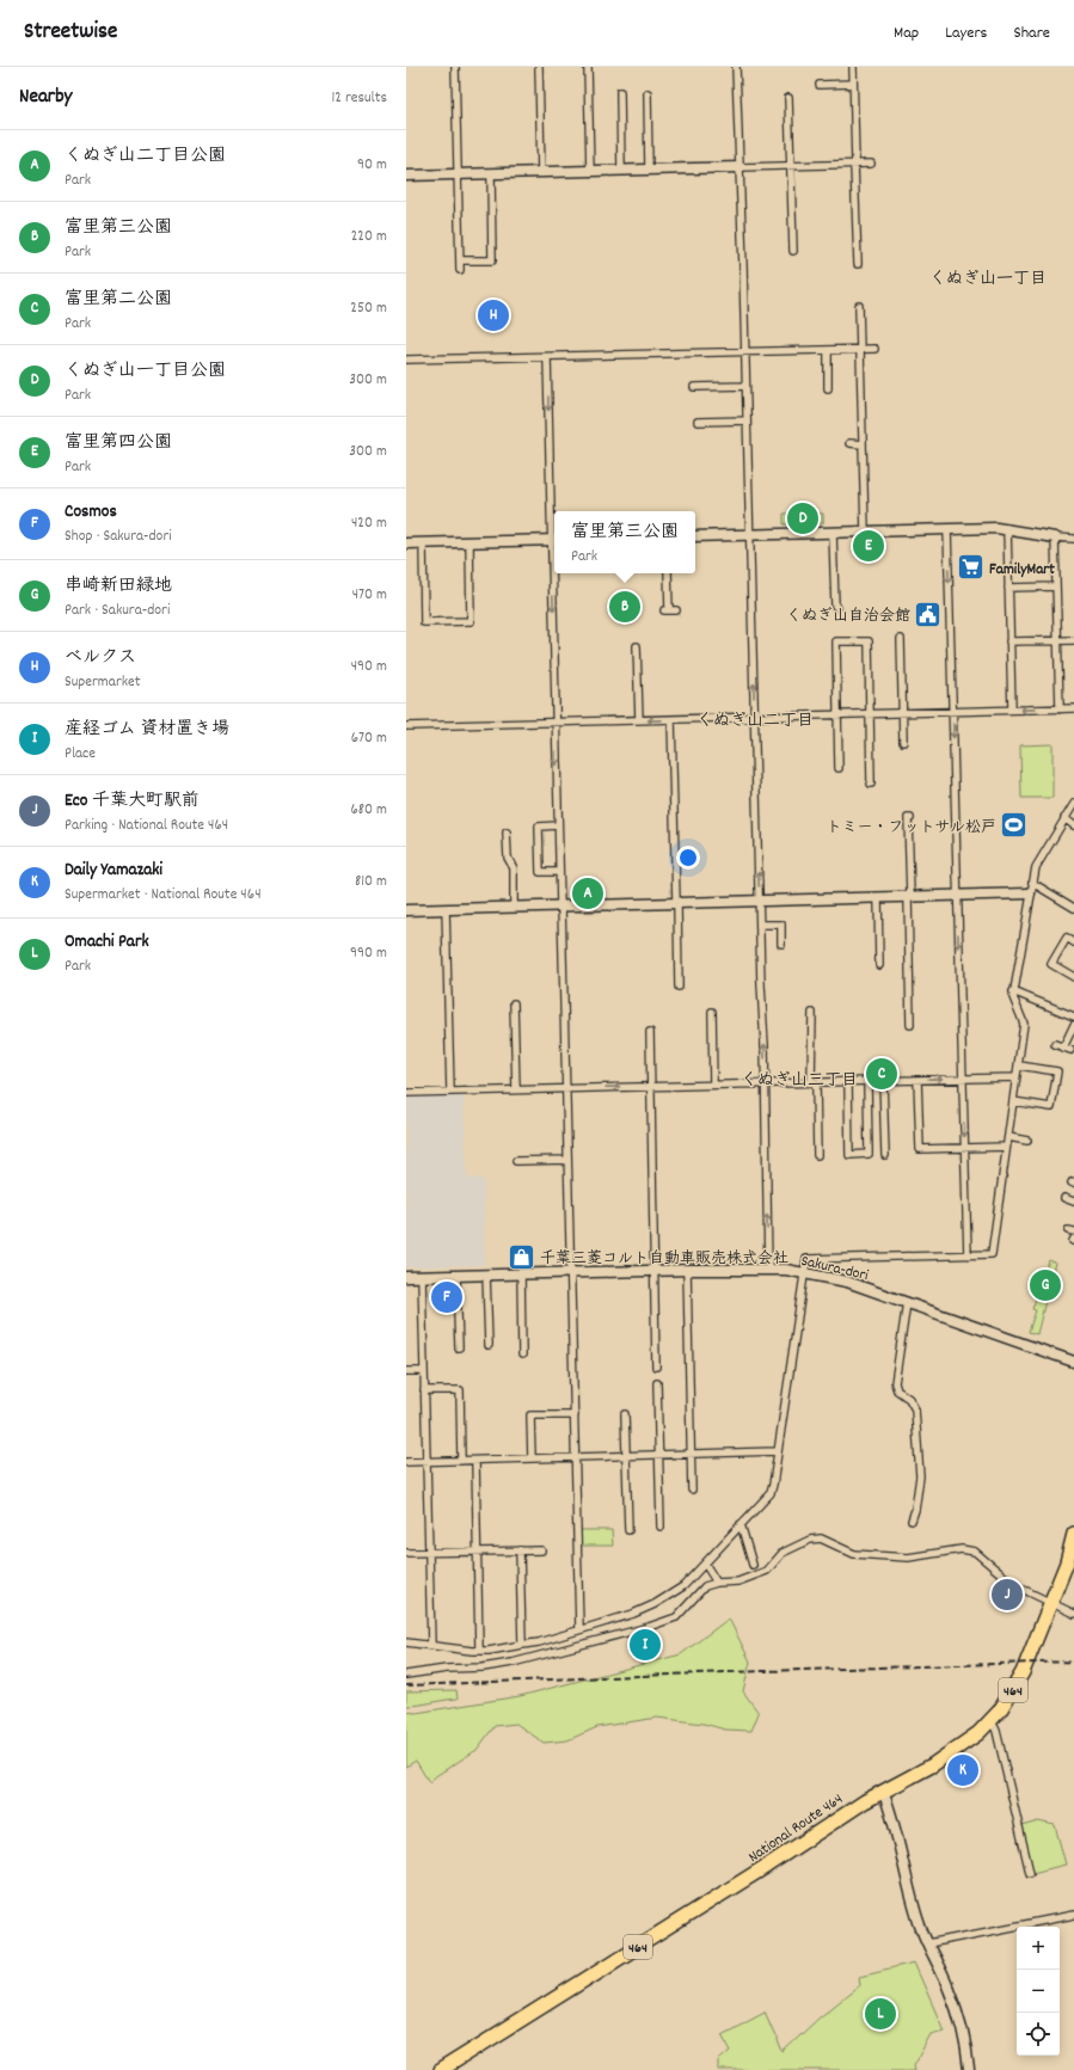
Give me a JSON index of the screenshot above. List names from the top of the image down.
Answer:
{
  "streets": {
    "highway": ["464", "National Route 464"],
    "street": ["Sakura-dori"]
  },
  "districts": ["くぬぎ山一丁目", "くぬぎ山二丁目", "くぬぎ山三丁目"],
  "places": {
    "supermarket": ["FamilyMart"],
    "public building": ["くぬぎ山自治会館"],
    "sports": ["トミー・フットサル松戸"],
    "shop": ["千葉三菱コルト自動車販売株式会社"]
  },
  "page": {
    "header": "Streetwise",
    "nav": ["Map", "Layers", "Share"],
    "heading": ["Nearby", "12 results"],
    "list": [
      {
        "mark": "A",
        "name": "くぬぎ山二丁目公園",
        "note": "Park",
        "value": "90 m"
      },
      {
        "mark": "B",
        "name": "富里第三公園",
        "note": "Park",
        "value": "220 m"
      },
      {
        "mark": "C",
        "name": "富里第二公園",
        "note": "Park",
        "value": "250 m"
      },
      {
        "mark": "D",
        "name": "くぬぎ山一丁目公園",
        "note": "Park",
        "value": "300 m"
      },
      {
        "mark": "E",
        "name": "富里第四公園",
        "note": "Park",
        "value": "300 m"
      },
      {
        "mark": "F",
        "name": "Cosmos",
        "note": "Shop · Sakura-dori",
        "value": "420 m"
      },
      {
        "mark": "G",
        "name": "串崎新田緑地",
        "note": "Park · Sakura-dori",
        "value": "470 m"
      },
      {
        "mark": "H",
        "name": "ベルクス",
        "note": "Supermarket",
        "value": "490 m"
      },
      {
        "mark": "I",
        "name": "産経ゴム 資材置き場",
        "note": "Place",
        "value": "670 m"
      },
      {
        "mark": "J",
        "name": "Eco 千葉大町駅前",
        "note": "Parking · National Route 464",
        "value": "680 m"
      },
      {
        "mark": "K",
        "name": "Daily Yamazaki",
        "note": "Supermarket · National Route 464",
        "value": "810 m"
      },
      {
        "mark": "L",
        "name": "Omachi Park",
        "note": "Park",
        "value": "990 m"
      }
    ],
    "pins": [
      "H",
      "D",
      "E",
      "B",
      "A",
      "C",
      "G",
      "F",
      "J",
      "I",
      "K",
      "L"
    ],
    "popup": ["富里第三公園", "Park"],
    "map_buttons": ["+", "−"]
  }
}
